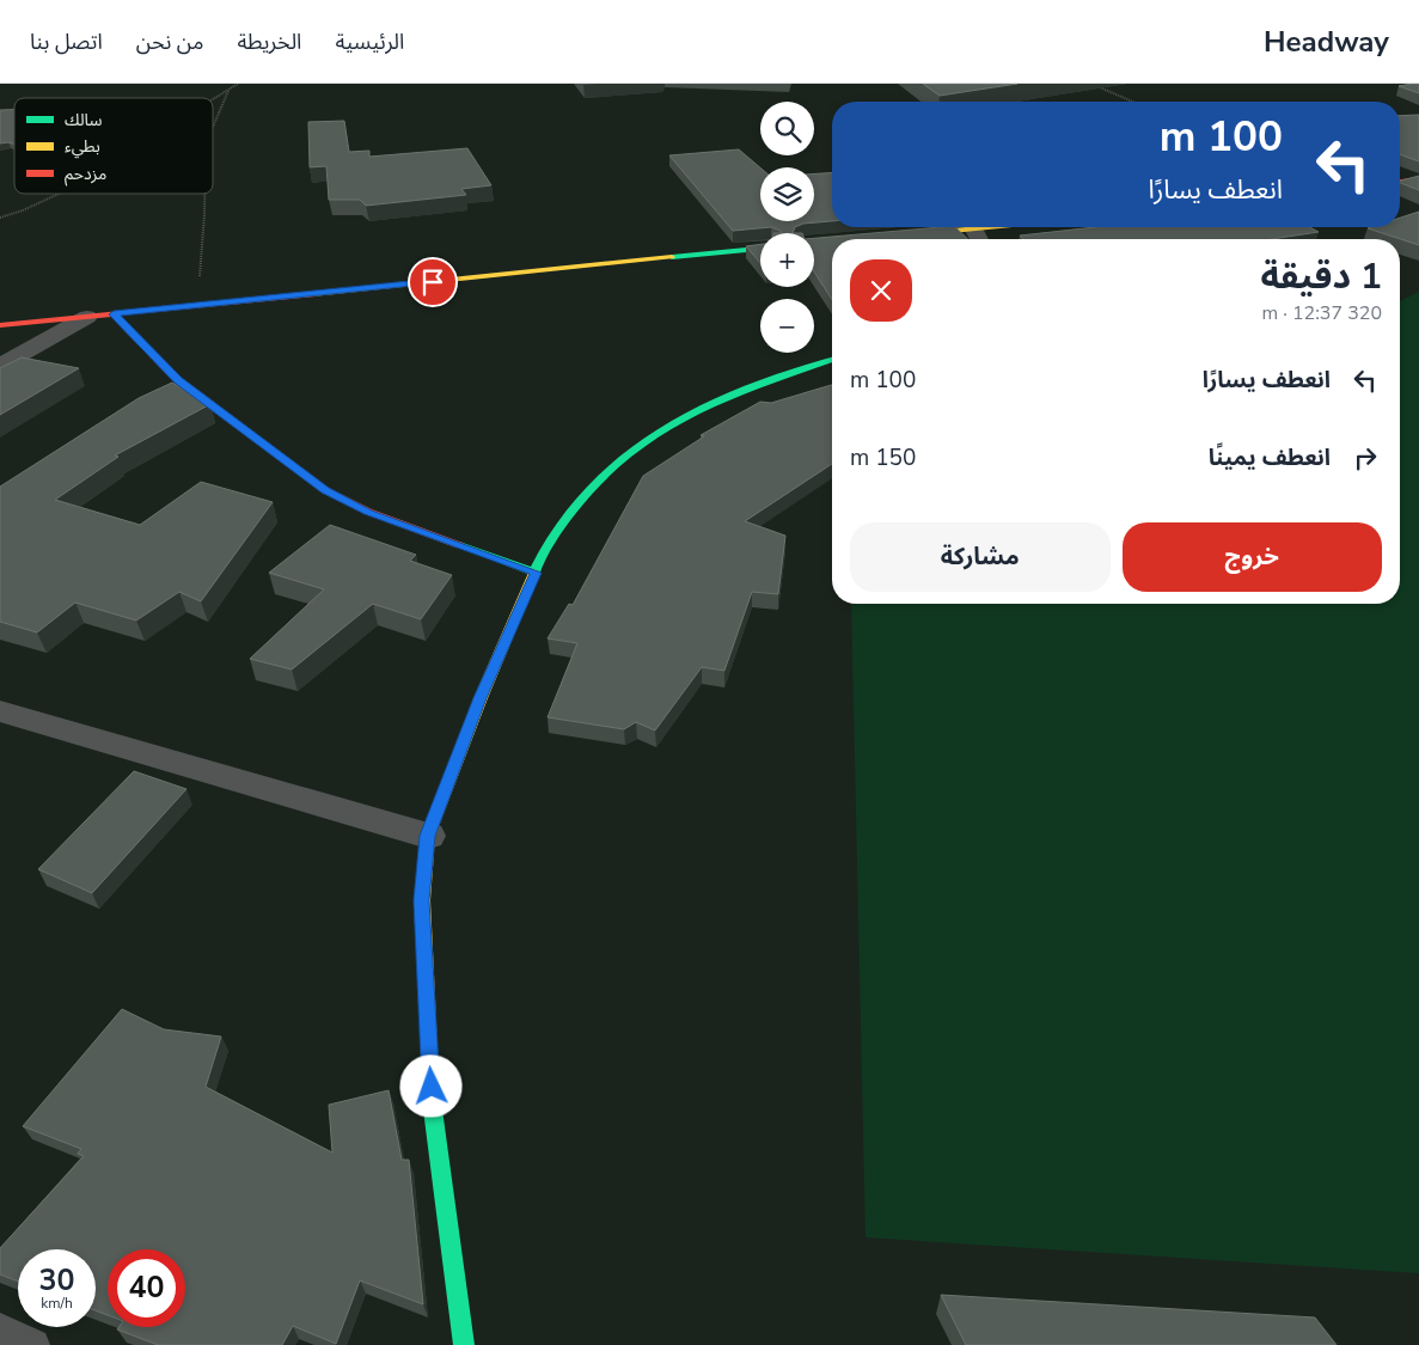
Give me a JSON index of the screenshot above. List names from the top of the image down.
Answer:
{
  "legend": ["سالك", "بطيء", "مزدحم"],
  "page": {
    "header": "Headway",
    "nav": [
      "الرئيسية",
      "الخريطة",
      "من نحن",
      "اتصل بنا"
    ],
    "map_buttons": ["+", "−"],
    "turn": ["100 m", "انعطف يسارًا"],
    "heading": ["1 دقيقة", "320 m · 12:37"],
    "list": [
      {
        "name": "انعطف يسارًا",
        "value": "100 m"
      },
      {
        "name": "انعطف يمينًا",
        "value": "150 m"
      }
    ],
    "buttons": ["خروج", "مشاركة"],
    "speed": "30 km/h",
    "limit": "40"
  }
}
